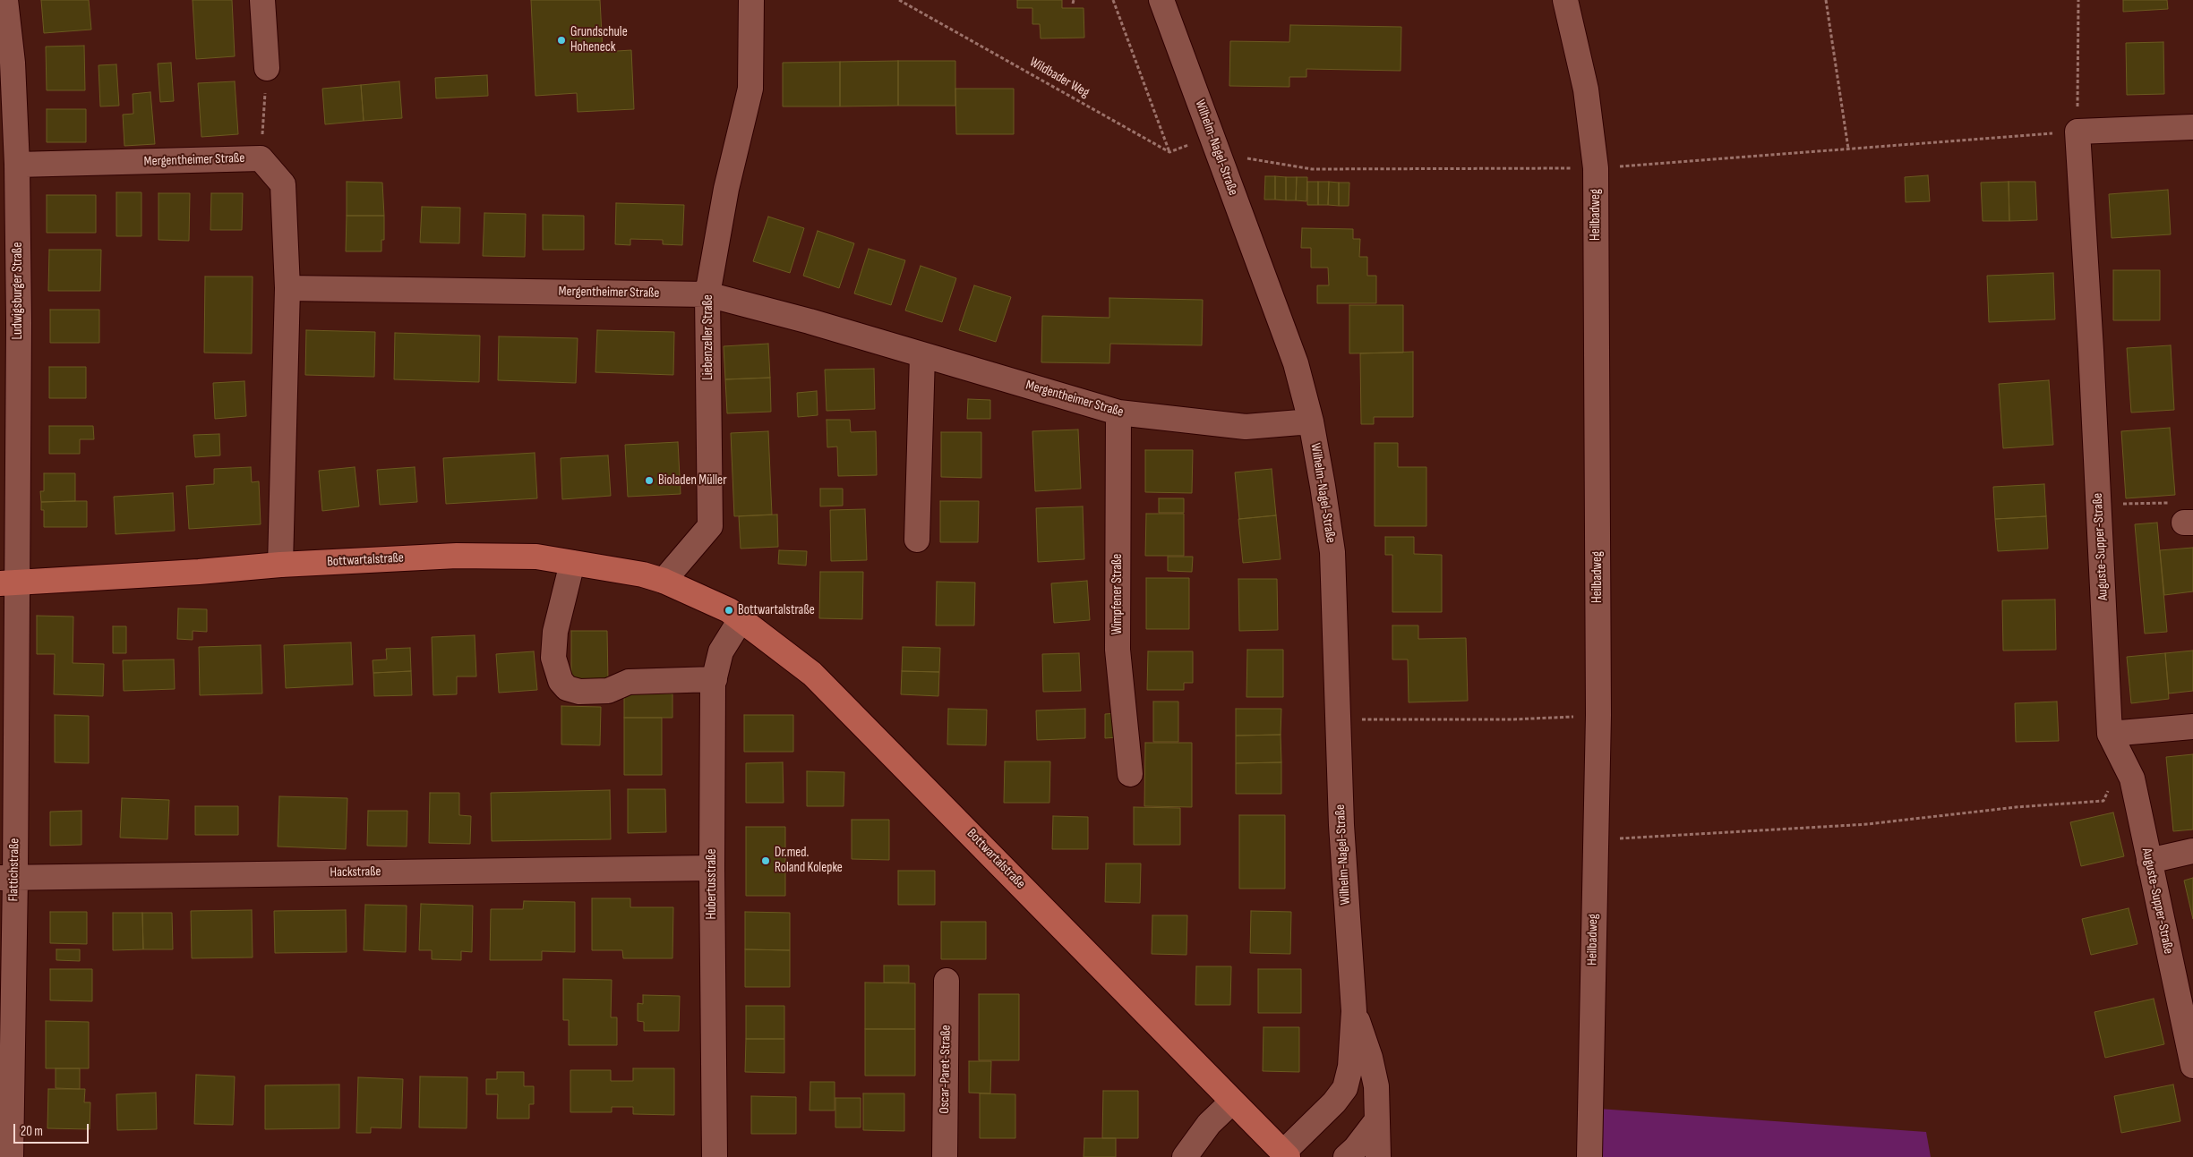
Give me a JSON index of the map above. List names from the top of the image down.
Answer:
{
  "streets": {
    "main road": ["Bottwartalstraße"],
    "street": [
      "Wilhelm-Nagel-Straße",
      "Mergentheimer Straße",
      "Heilbadweg",
      "Ludwigsburger Straße",
      "Liebenzeller Straße",
      "Auguste-Supper-Straße",
      "Wimpfener Straße",
      "Flattichstraße",
      "Hackstraße",
      "Hubertusstraße",
      "Oscar-Paret-Straße"
    ],
    "path": ["Wildbader Weg"]
  },
  "crossings": [
    ["Wilhelm-Nagel-Straße", "Mergentheimer Straße"],
    ["Wilhelm-Nagel-Straße", "Bottwartalstraße"],
    ["Mergentheimer Straße", "Ludwigsburger Straße"],
    ["Mergentheimer Straße", "Liebenzeller Straße"],
    ["Mergentheimer Straße", "Bottwartalstraße"],
    ["Mergentheimer Straße", "Wimpfener Straße"],
    ["Ludwigsburger Straße", "Bottwartalstraße"],
    ["Ludwigsburger Straße", "Flattichstraße"],
    ["Liebenzeller Straße", "Bottwartalstraße"],
    ["Bottwartalstraße", "Flattichstraße"],
    ["Bottwartalstraße", "Hubertusstraße"],
    ["Flattichstraße", "Hackstraße"],
    ["Hackstraße", "Hubertusstraße"]
  ],
  "places": [
    "Grundschule Hoheneck",
    "Bioladen Müller",
    "Bottwartalstraße",
    "Dr.med. Roland Kolepke"
  ],
  "scale_bar": "20 m"
}
